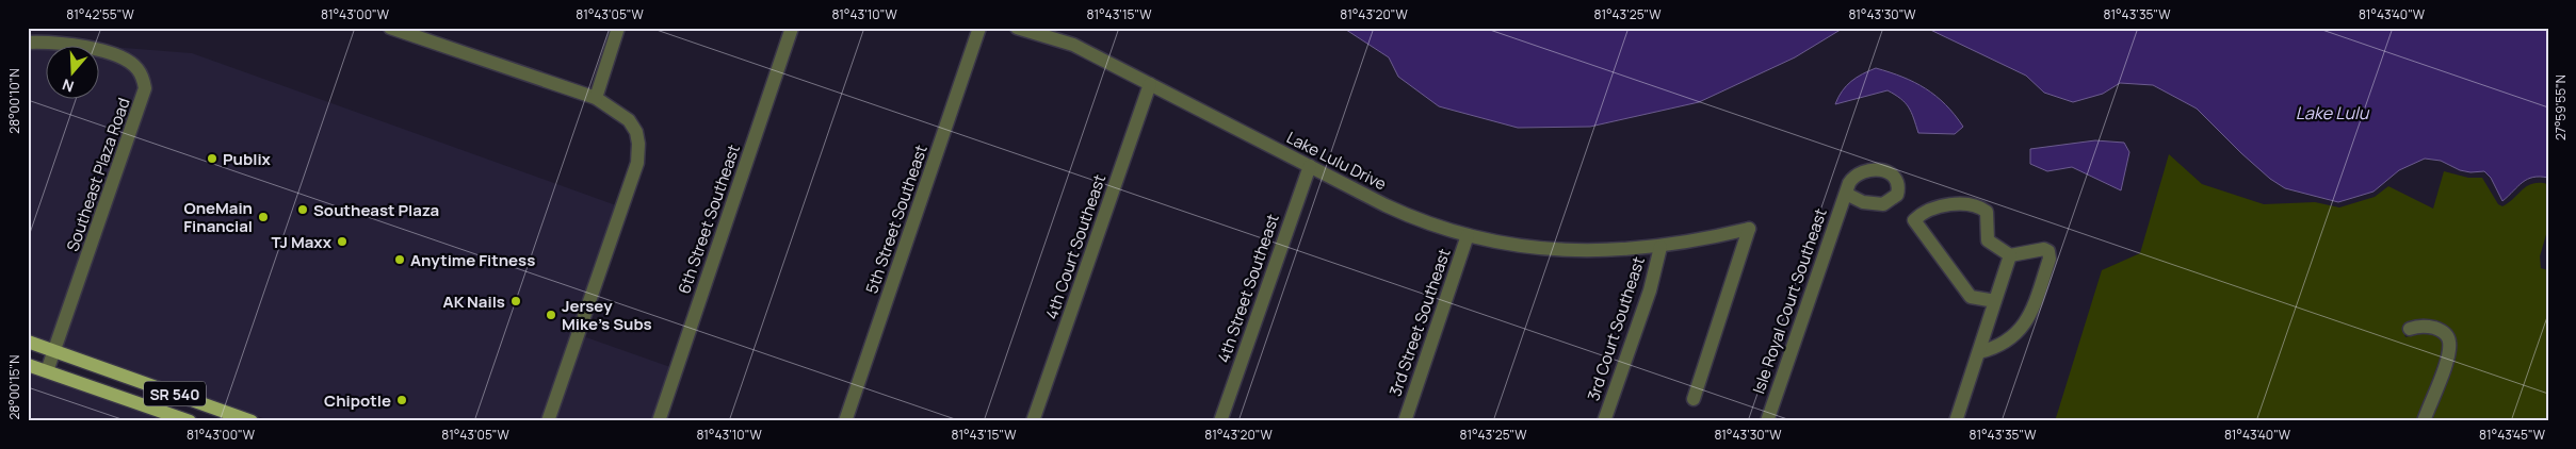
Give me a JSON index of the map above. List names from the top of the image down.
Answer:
{
  "streets": {
    "main road": ["SR 540"],
    "street": [
      "Lake Lulu Drive",
      "Southeast Plaza Road",
      "6th Street Southeast",
      "5th Street Southeast",
      "4th Court Southeast",
      "4th Street Southeast",
      "Isle Royal Court Southeast",
      "3rd Street Southeast",
      "3rd Court Southeast"
    ]
  },
  "crossings": [
    ["Lake Lulu Drive", "4th Court Southeast"],
    ["Lake Lulu Drive", "4th Street Southeast"],
    ["Lake Lulu Drive", "3rd Street Southeast"],
    ["Lake Lulu Drive", "3rd Court Southeast"],
    ["Southeast Plaza Road", "SR 540"]
  ],
  "water": ["Lake Lulu"],
  "places": [
    "Publix",
    "Southeast Plaza",
    "OneMain Financial",
    "TJ Maxx",
    "Anytime Fitness",
    "AK Nails",
    "Jersey Mike's Subs",
    "Chipotle"
  ],
  "north": "bottom",
  "coordinates": [
    "81°42'55\"W",
    "81°43'00\"W",
    "81°43'05\"W",
    "81°43'10\"W",
    "81°43'15\"W",
    "81°43'20\"W",
    "81°43'25\"W",
    "81°43'30\"W",
    "81°43'35\"W",
    "81°43'40\"W",
    "28°00'10\"N",
    "27°59'55\"N",
    "28°00'15\"N",
    "81°43'45\"W"
  ]
}
